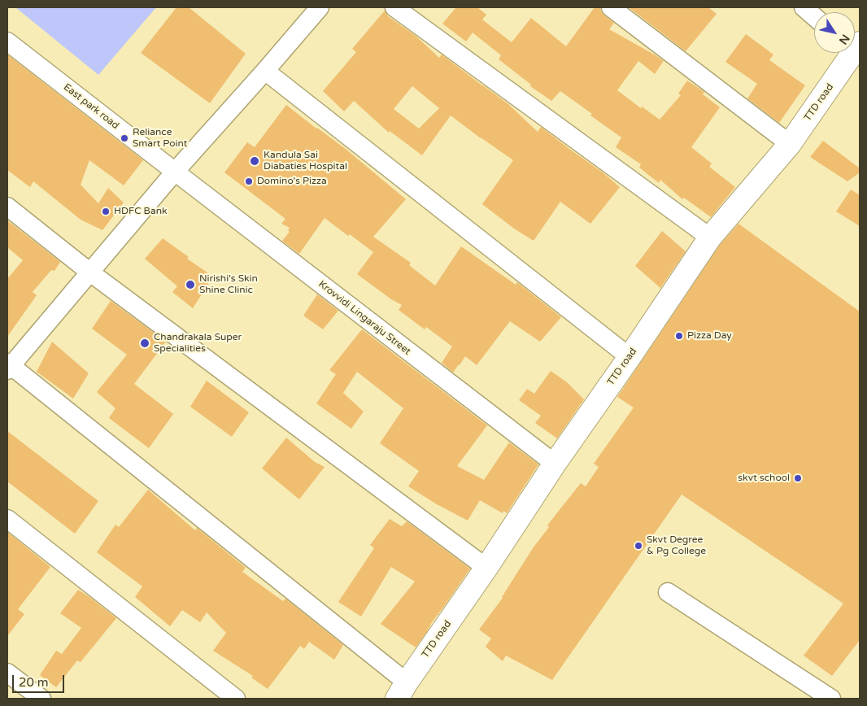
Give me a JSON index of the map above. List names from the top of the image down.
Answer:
{
  "streets": {
    "street": ["TTD road", "East park road", "Krovvidi Lingaraju Street"]
  },
  "crossings": [
    ["TTD road", "Krovvidi Lingaraju Street"],
    ["East park road", "Krovvidi Lingaraju Street"]
  ],
  "places": [
    "Reliance Smart Point",
    "Kandula Sai Diabaties Hospital",
    "Domino's Pizza",
    "HDFC Bank",
    "Nirishi's Skin Shine Clinic",
    "Pizza Day",
    "Chandrakala Super Specialities",
    "skvt school",
    "Skvt Degree & Pg College"
  ],
  "scale_bar": "20 m",
  "north": "bottom right"
}
